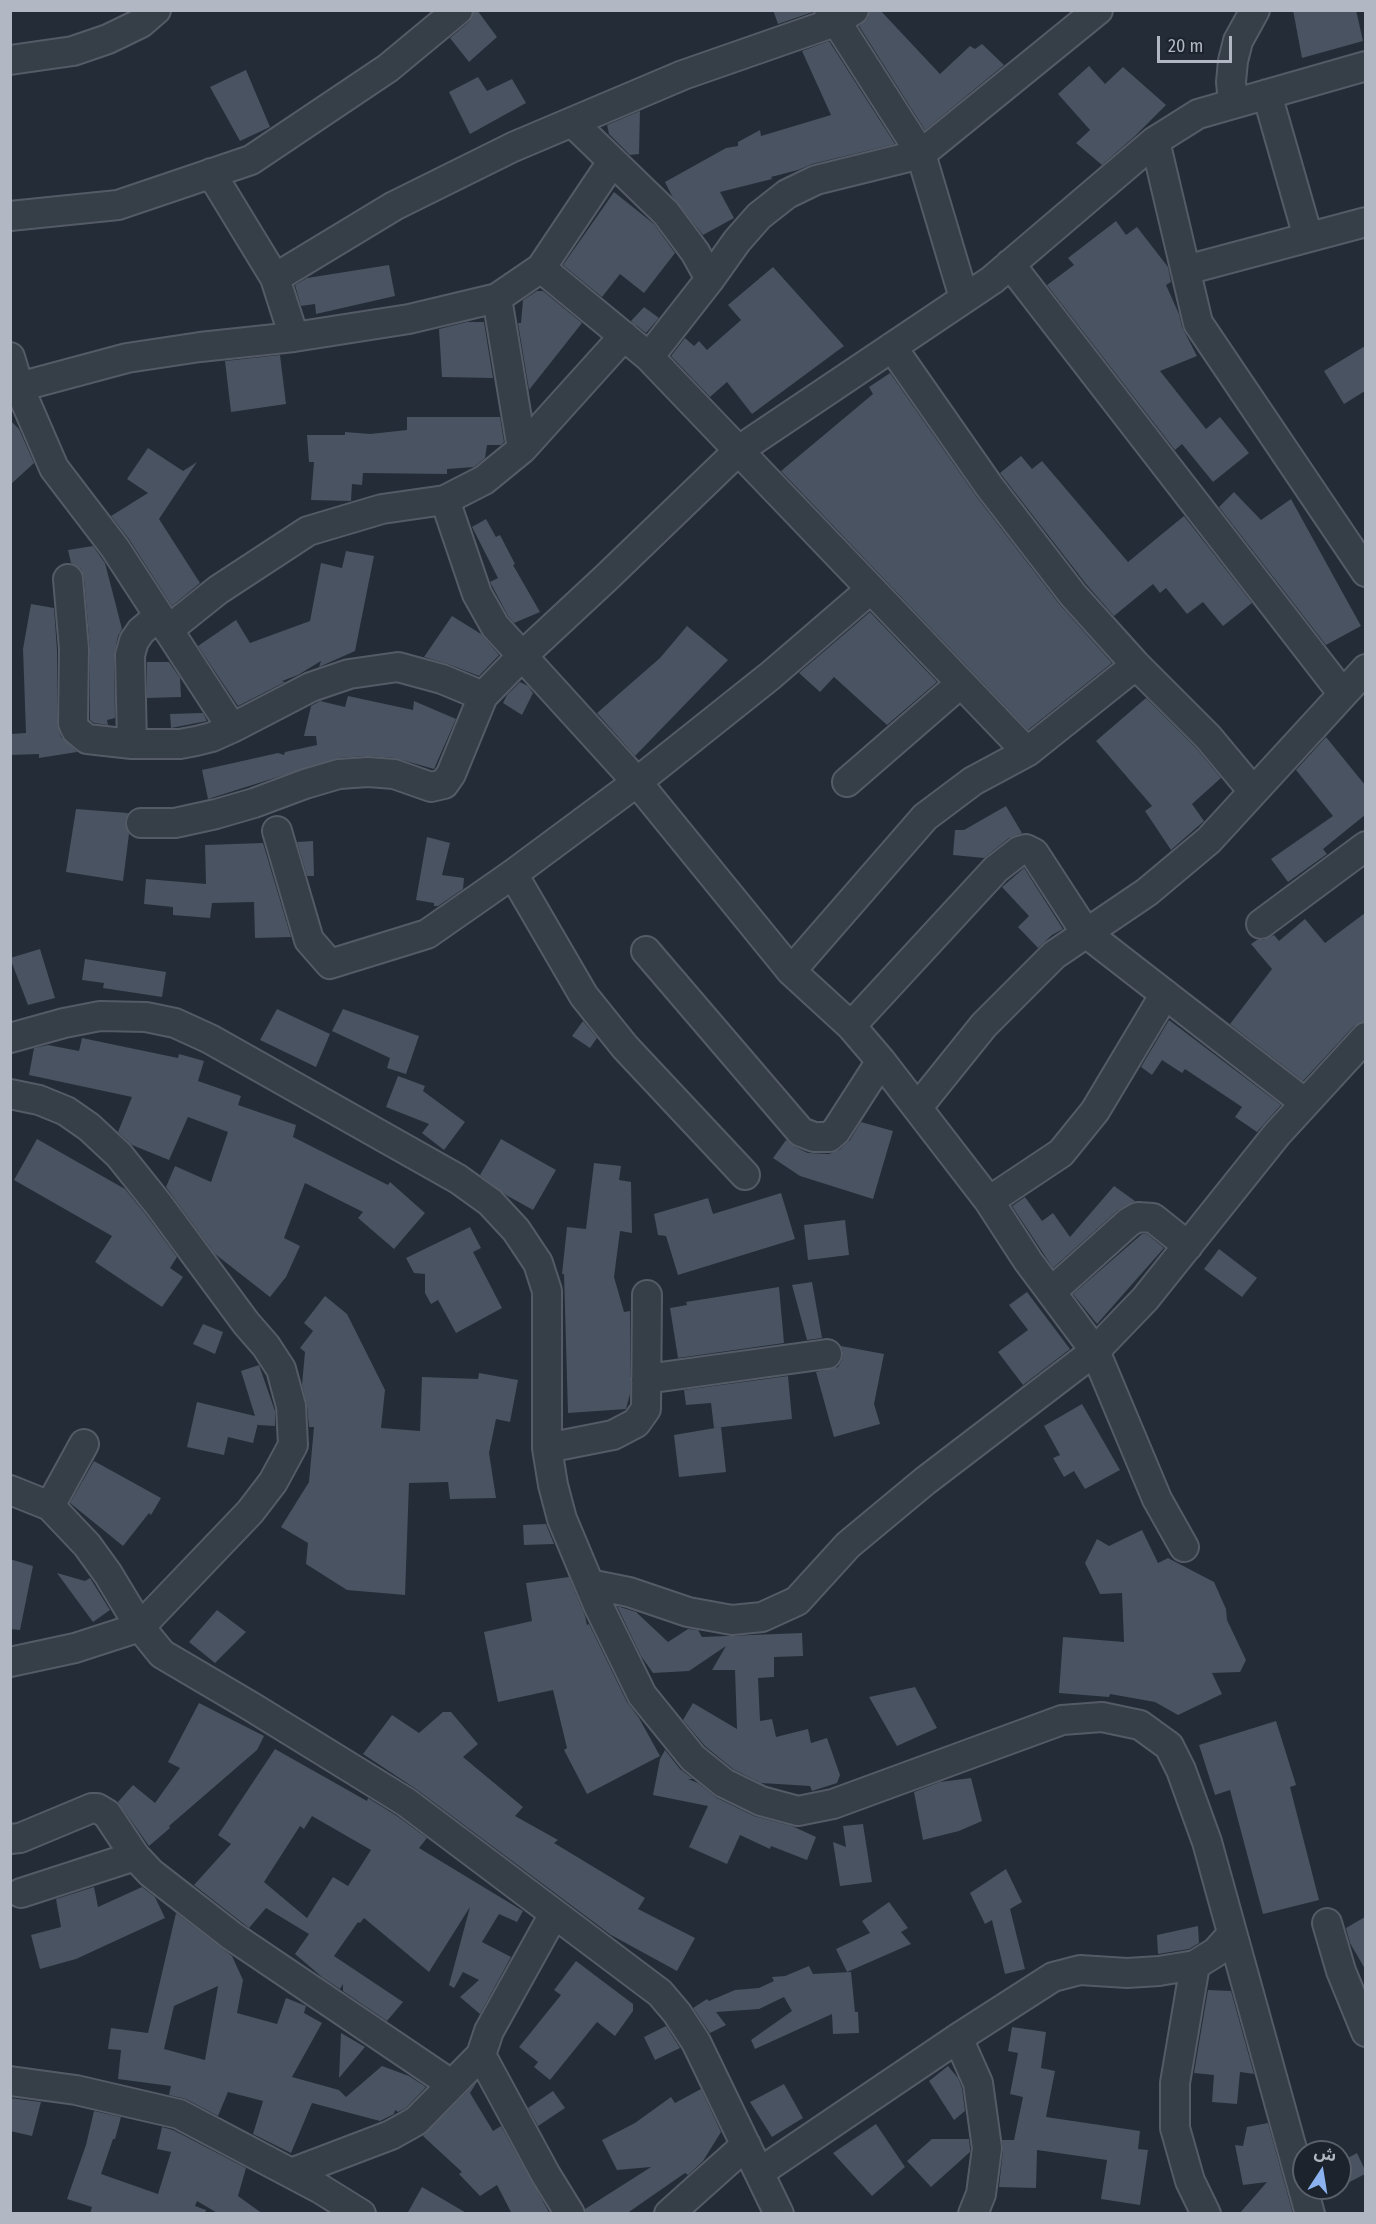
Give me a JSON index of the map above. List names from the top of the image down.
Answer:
{
  "scale_bar": "20 m",
  "north": "top"
}
